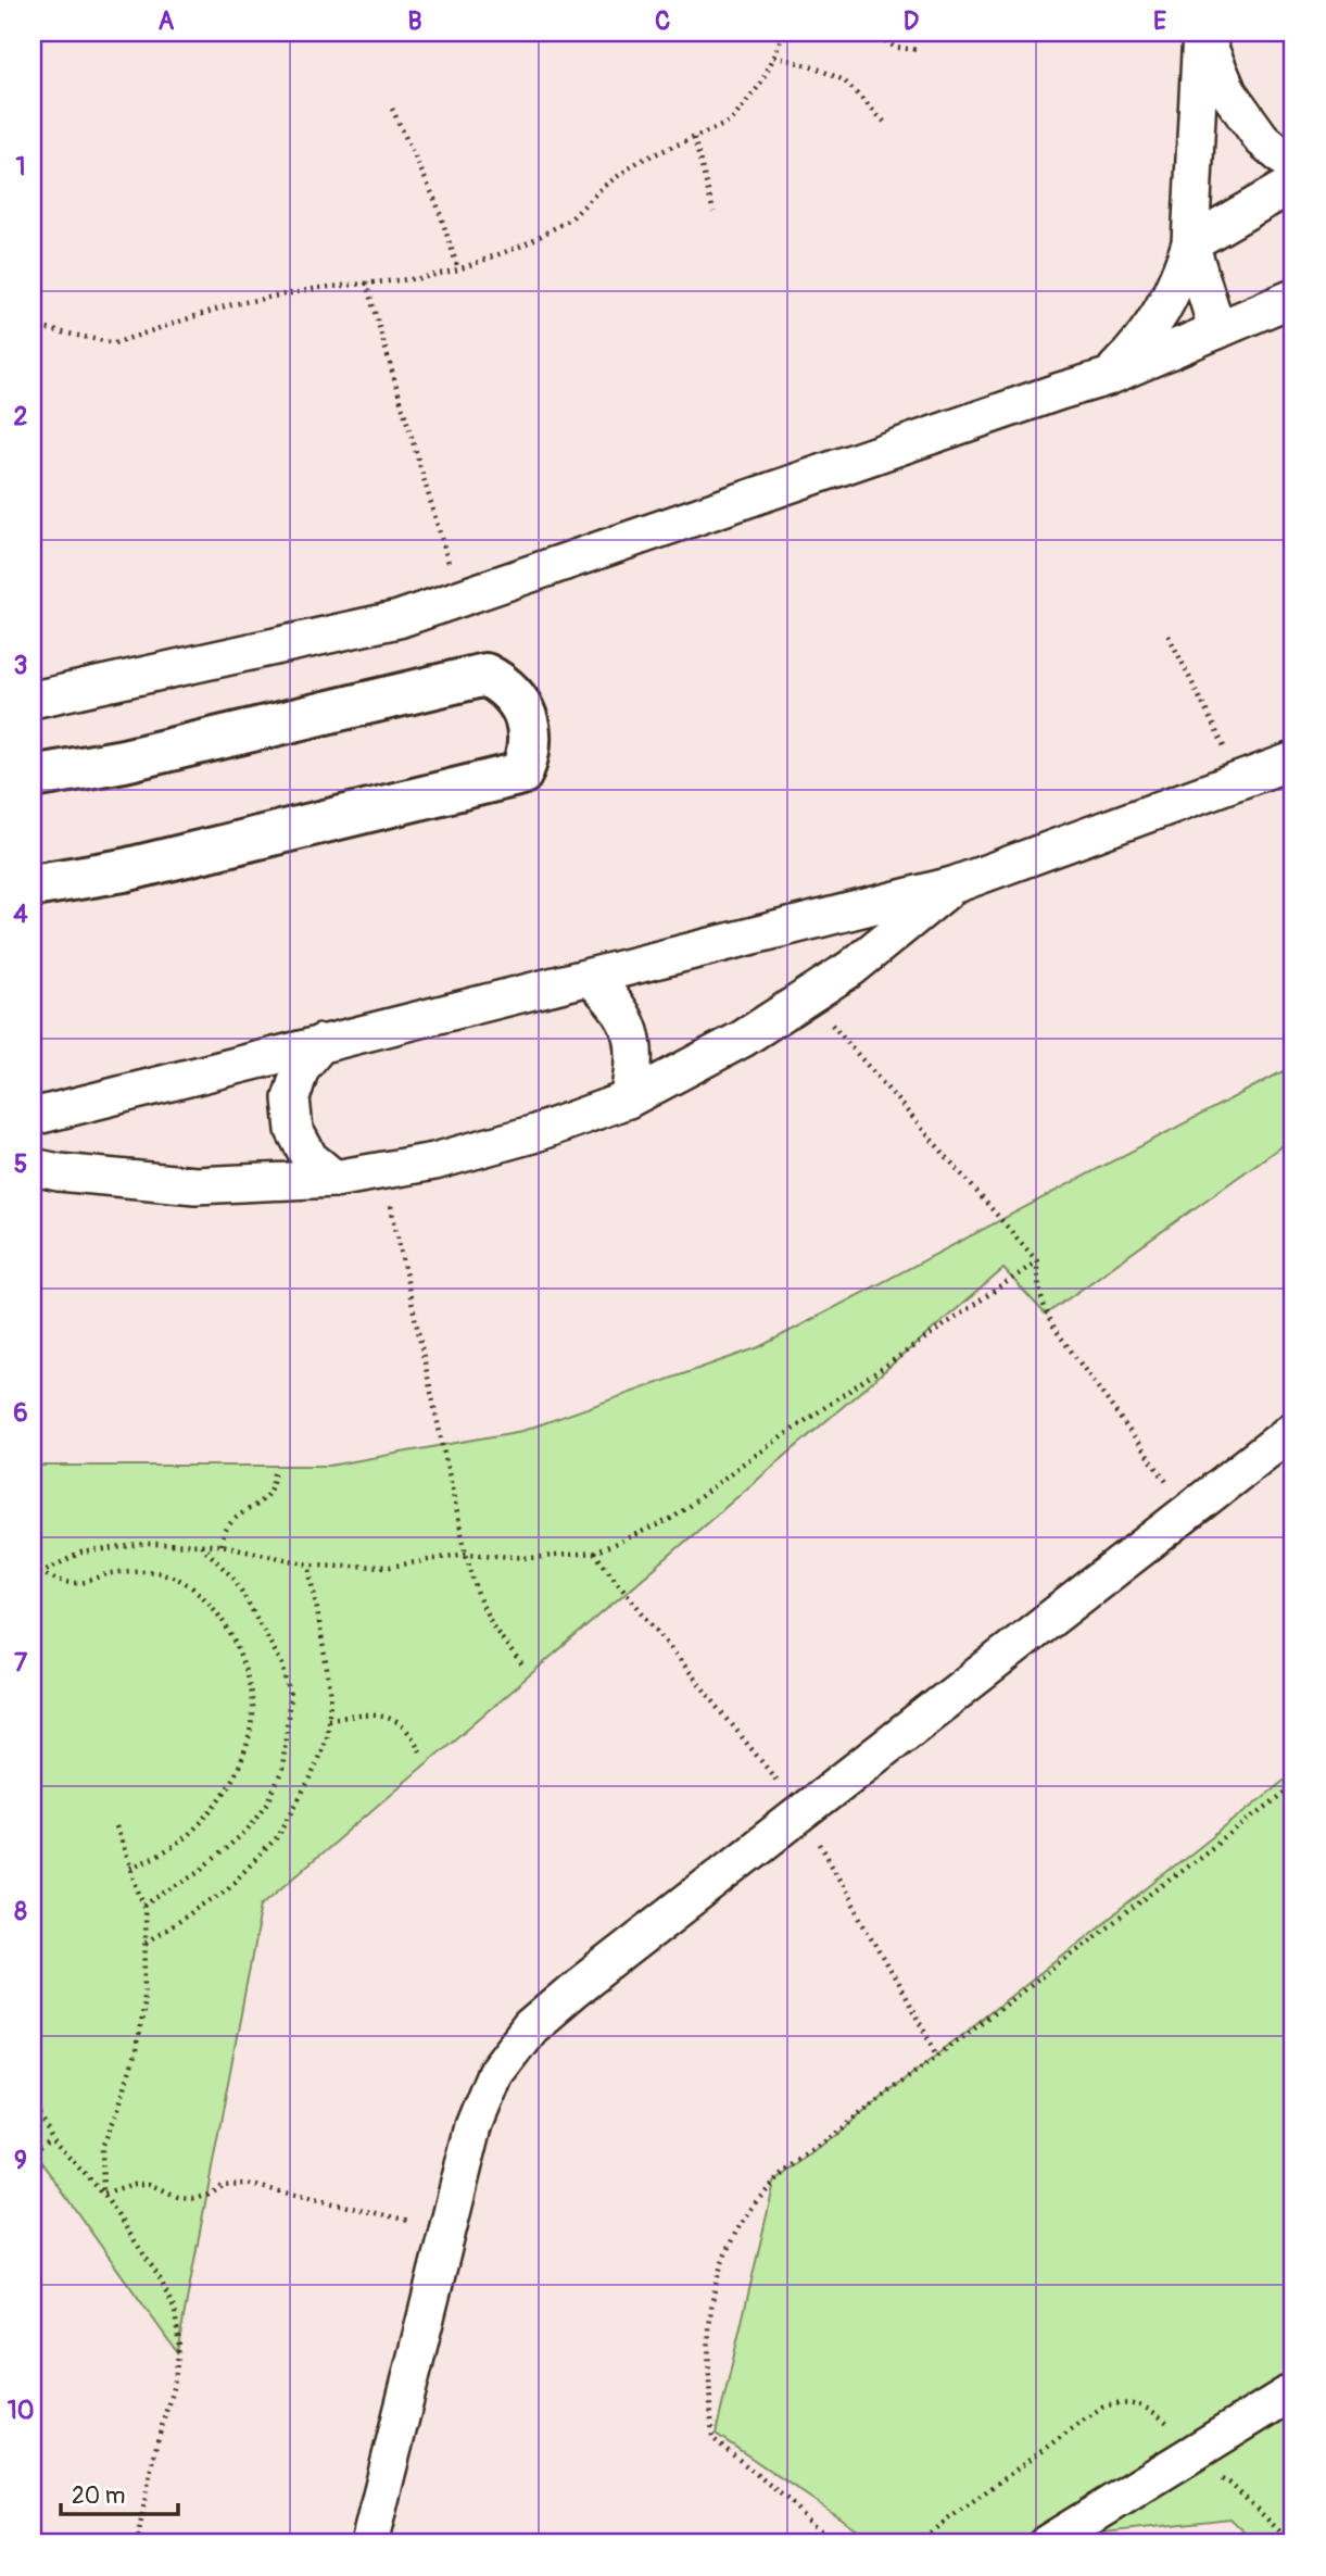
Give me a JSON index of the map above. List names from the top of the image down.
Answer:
{
  "scale_bar": "20 m",
  "grid": {
    "columns": [
      "A",
      "B",
      "C",
      "D",
      "E"
    ],
    "rows": [
      "1",
      "2",
      "3",
      "4",
      "5",
      "6",
      "7",
      "8",
      "9",
      "10"
    ]
  }
}
